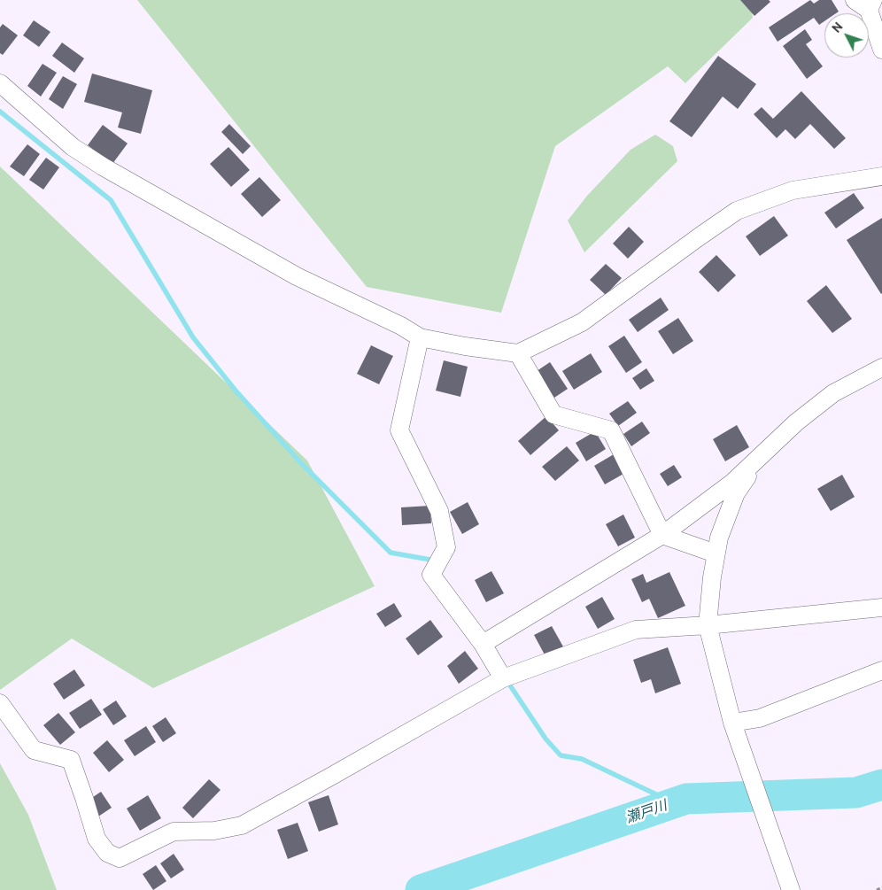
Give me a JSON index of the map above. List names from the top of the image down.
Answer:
{
  "water": ["瀬戸川"],
  "north": "top left"
}
